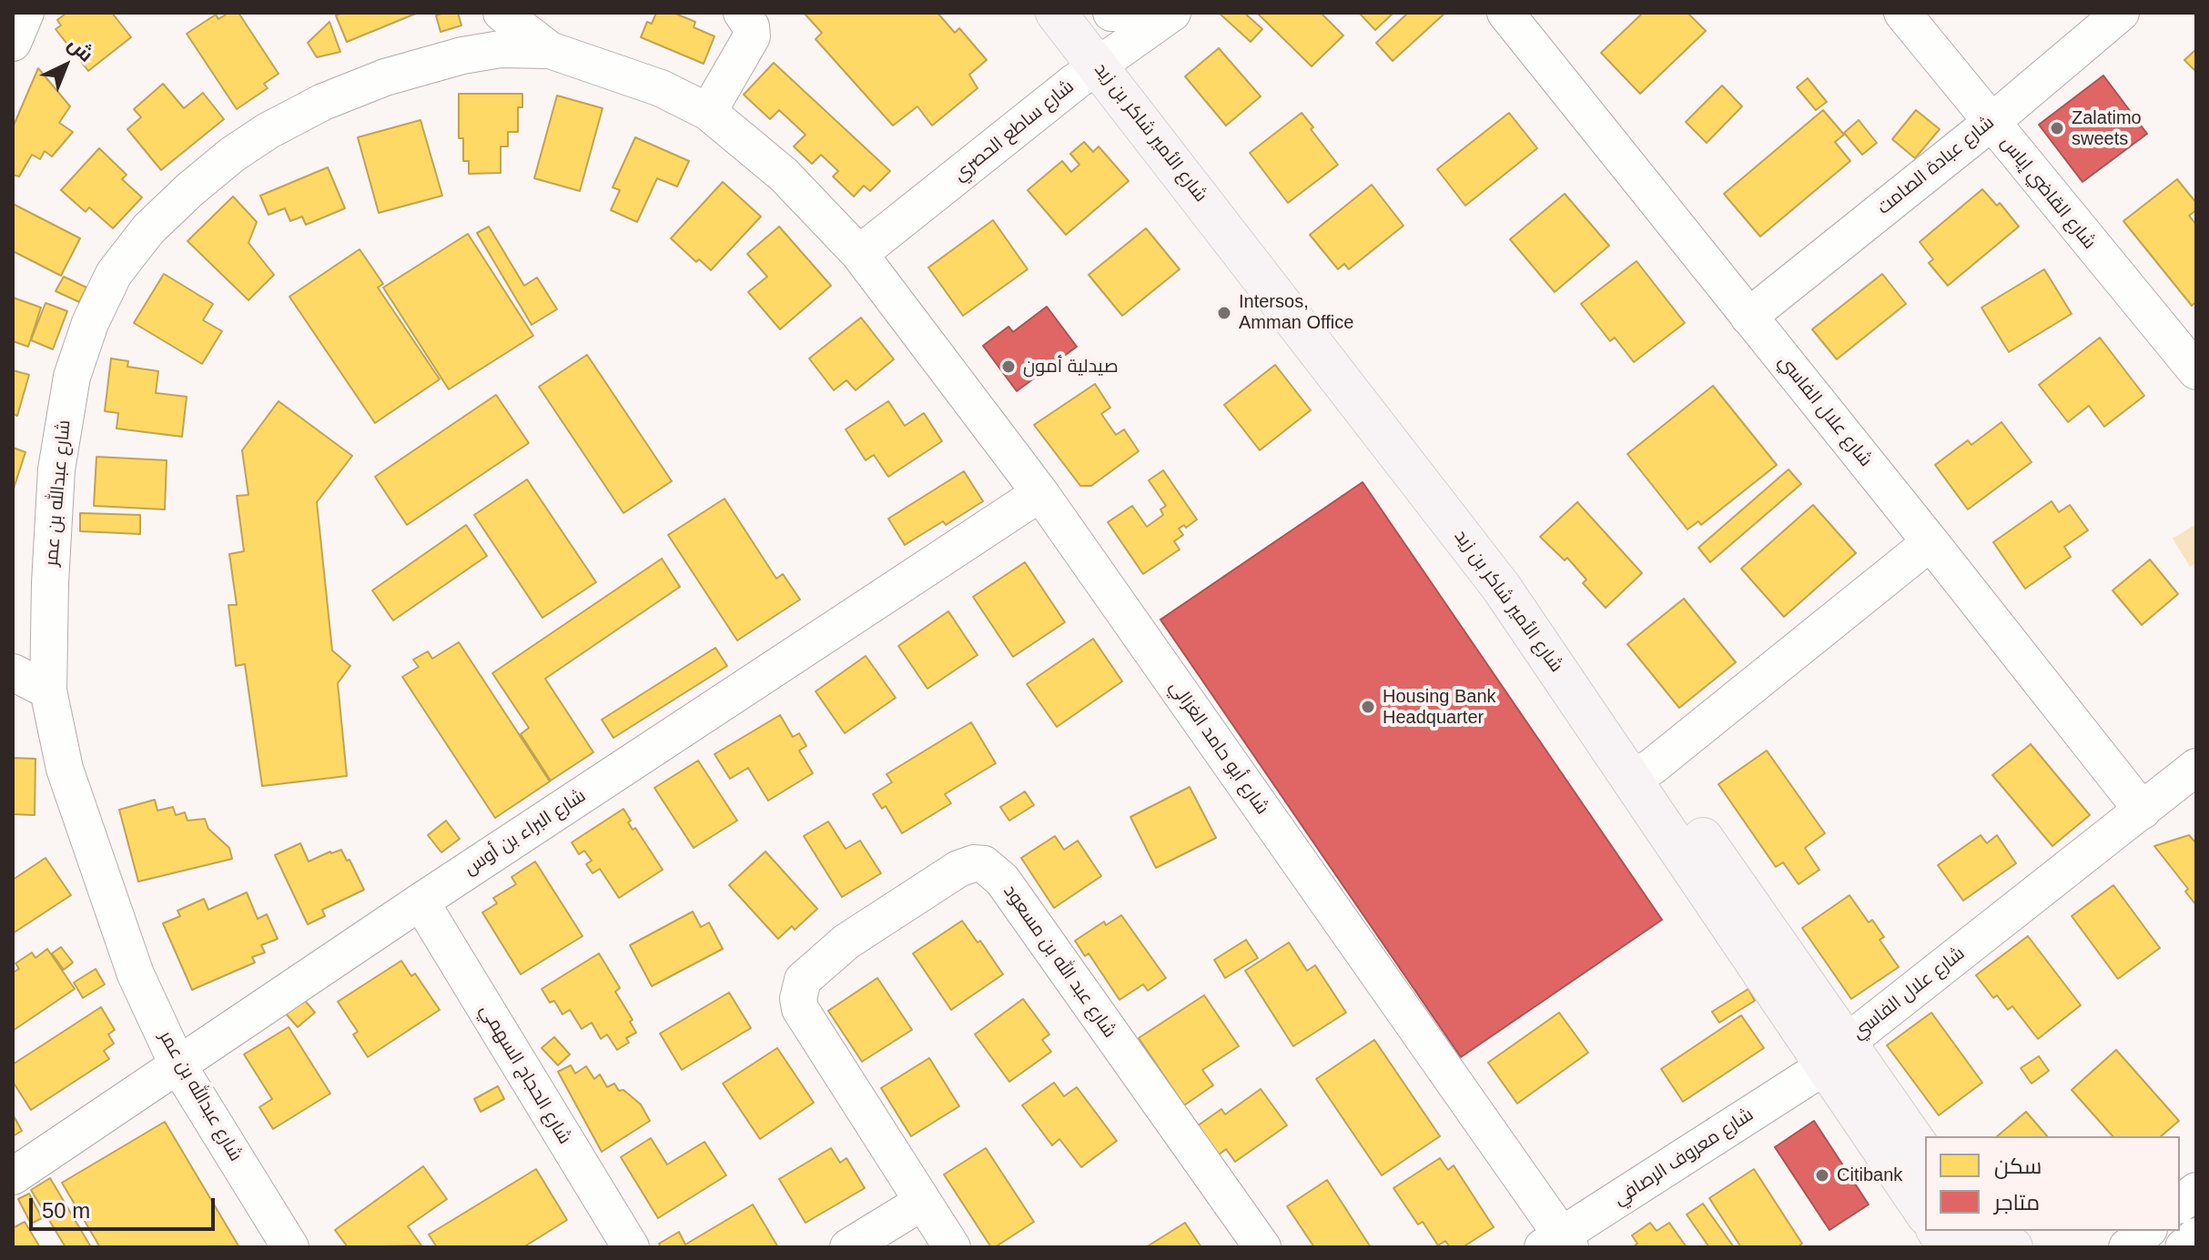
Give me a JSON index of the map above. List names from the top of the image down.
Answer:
{
  "streets": {
    "main road": ["شارع الأمير شاكر بن زيد"],
    "street": [
      "شارع ساطع الحصري",
      "شارع عبادة الصامت",
      "شارع القاضي إياس",
      "شارع علال الفاسي",
      "شارع عبدالله بن عمر",
      "شارع أبو حامد الغزالي",
      "شارع البراء بن أوس",
      "شارع عبد الله بن مسعود",
      "شارع الحجاج السهمي",
      "شارع معروف الرصافي"
    ]
  },
  "crossings": [
    ["شارع ساطع الحصري", "شارع الأمير شاكر بن زيد"],
    ["شارع ساطع الحصري", "شارع عبدالله بن عمر"],
    ["شارع ساطع الحصري", "شارع أبو حامد الغزالي"],
    ["شارع الأمير شاكر بن زيد", "شارع علال الفاسي"],
    ["شارع الأمير شاكر بن زيد", "شارع معروف الرصافي"],
    ["شارع عبادة الصامت", "شارع القاضي إياس"],
    ["شارع عبادة الصامت", "شارع علال الفاسي"],
    ["شارع علال الفاسي", "شارع معروف الرصافي"],
    ["شارع عبدالله بن عمر", "شارع أبو حامد الغزالي"],
    ["شارع عبدالله بن عمر", "شارع البراء بن أوس"],
    ["شارع أبو حامد الغزالي", "شارع البراء بن أوس"],
    ["شارع أبو حامد الغزالي", "شارع معروف الرصافي"],
    ["شارع البراء بن أوس", "شارع الحجاج السهمي"]
  ],
  "places": [
    "Zalatimo sweets",
    "Intersos, Amman Office",
    "صيدلية أمون",
    "Housing Bank Headquarter",
    "Citibank"
  ],
  "legend": ["سكن", "متاجر"],
  "scale_bar": "50 m",
  "north": "top right"
}
